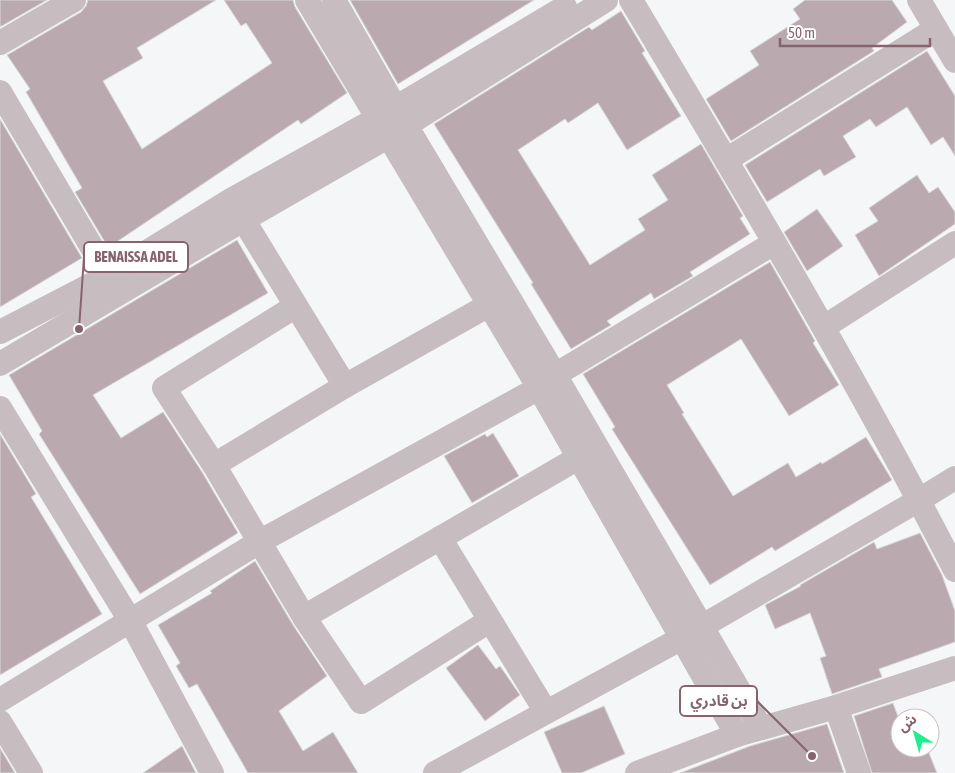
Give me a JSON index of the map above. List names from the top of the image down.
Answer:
{
  "places": ["BENAISSA ADEL", "بن قادري"],
  "scale_bar": "50 m",
  "north": "top left"
}
